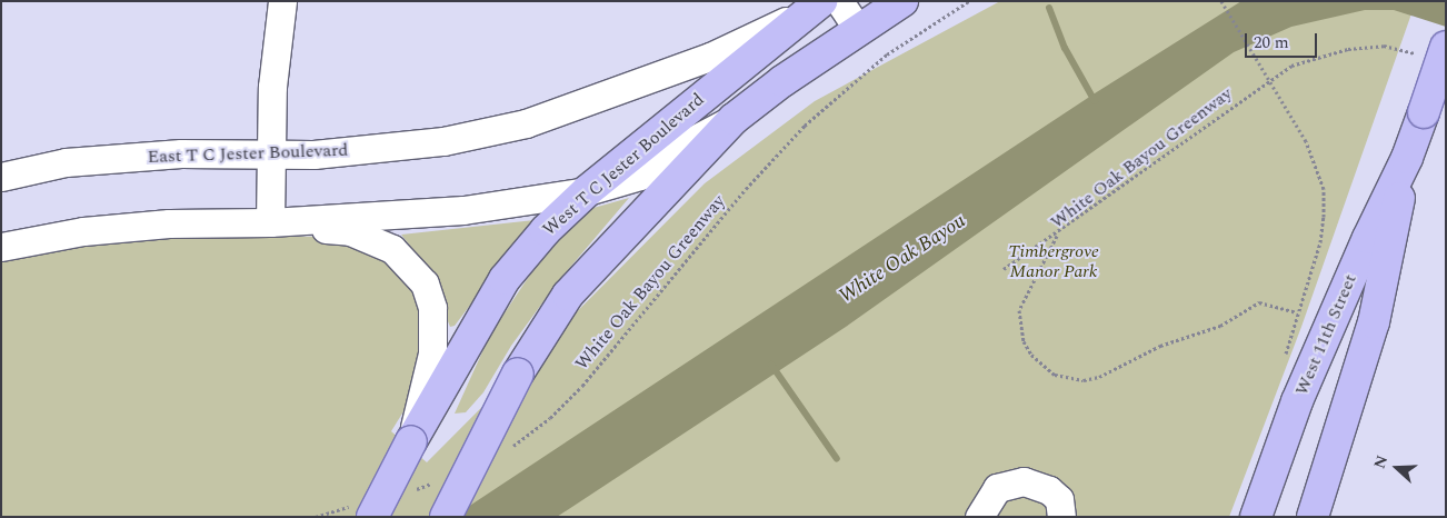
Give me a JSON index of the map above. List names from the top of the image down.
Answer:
{
  "streets": {
    "main road": ["West T C Jester Boulevard", "West 11th Street"],
    "street": ["East T C Jester Boulevard"],
    "path": ["White Oak Bayou Greenway"]
  },
  "crossings": [
    ["East T C Jester Boulevard", "West T C Jester Boulevard"],
    ["White Oak Bayou Greenway", "West 11th Street"]
  ],
  "water": ["White Oak Bayou"],
  "parks": ["Timbergrove Manor Park"],
  "scale_bar": "20 m",
  "north": "left"
}
